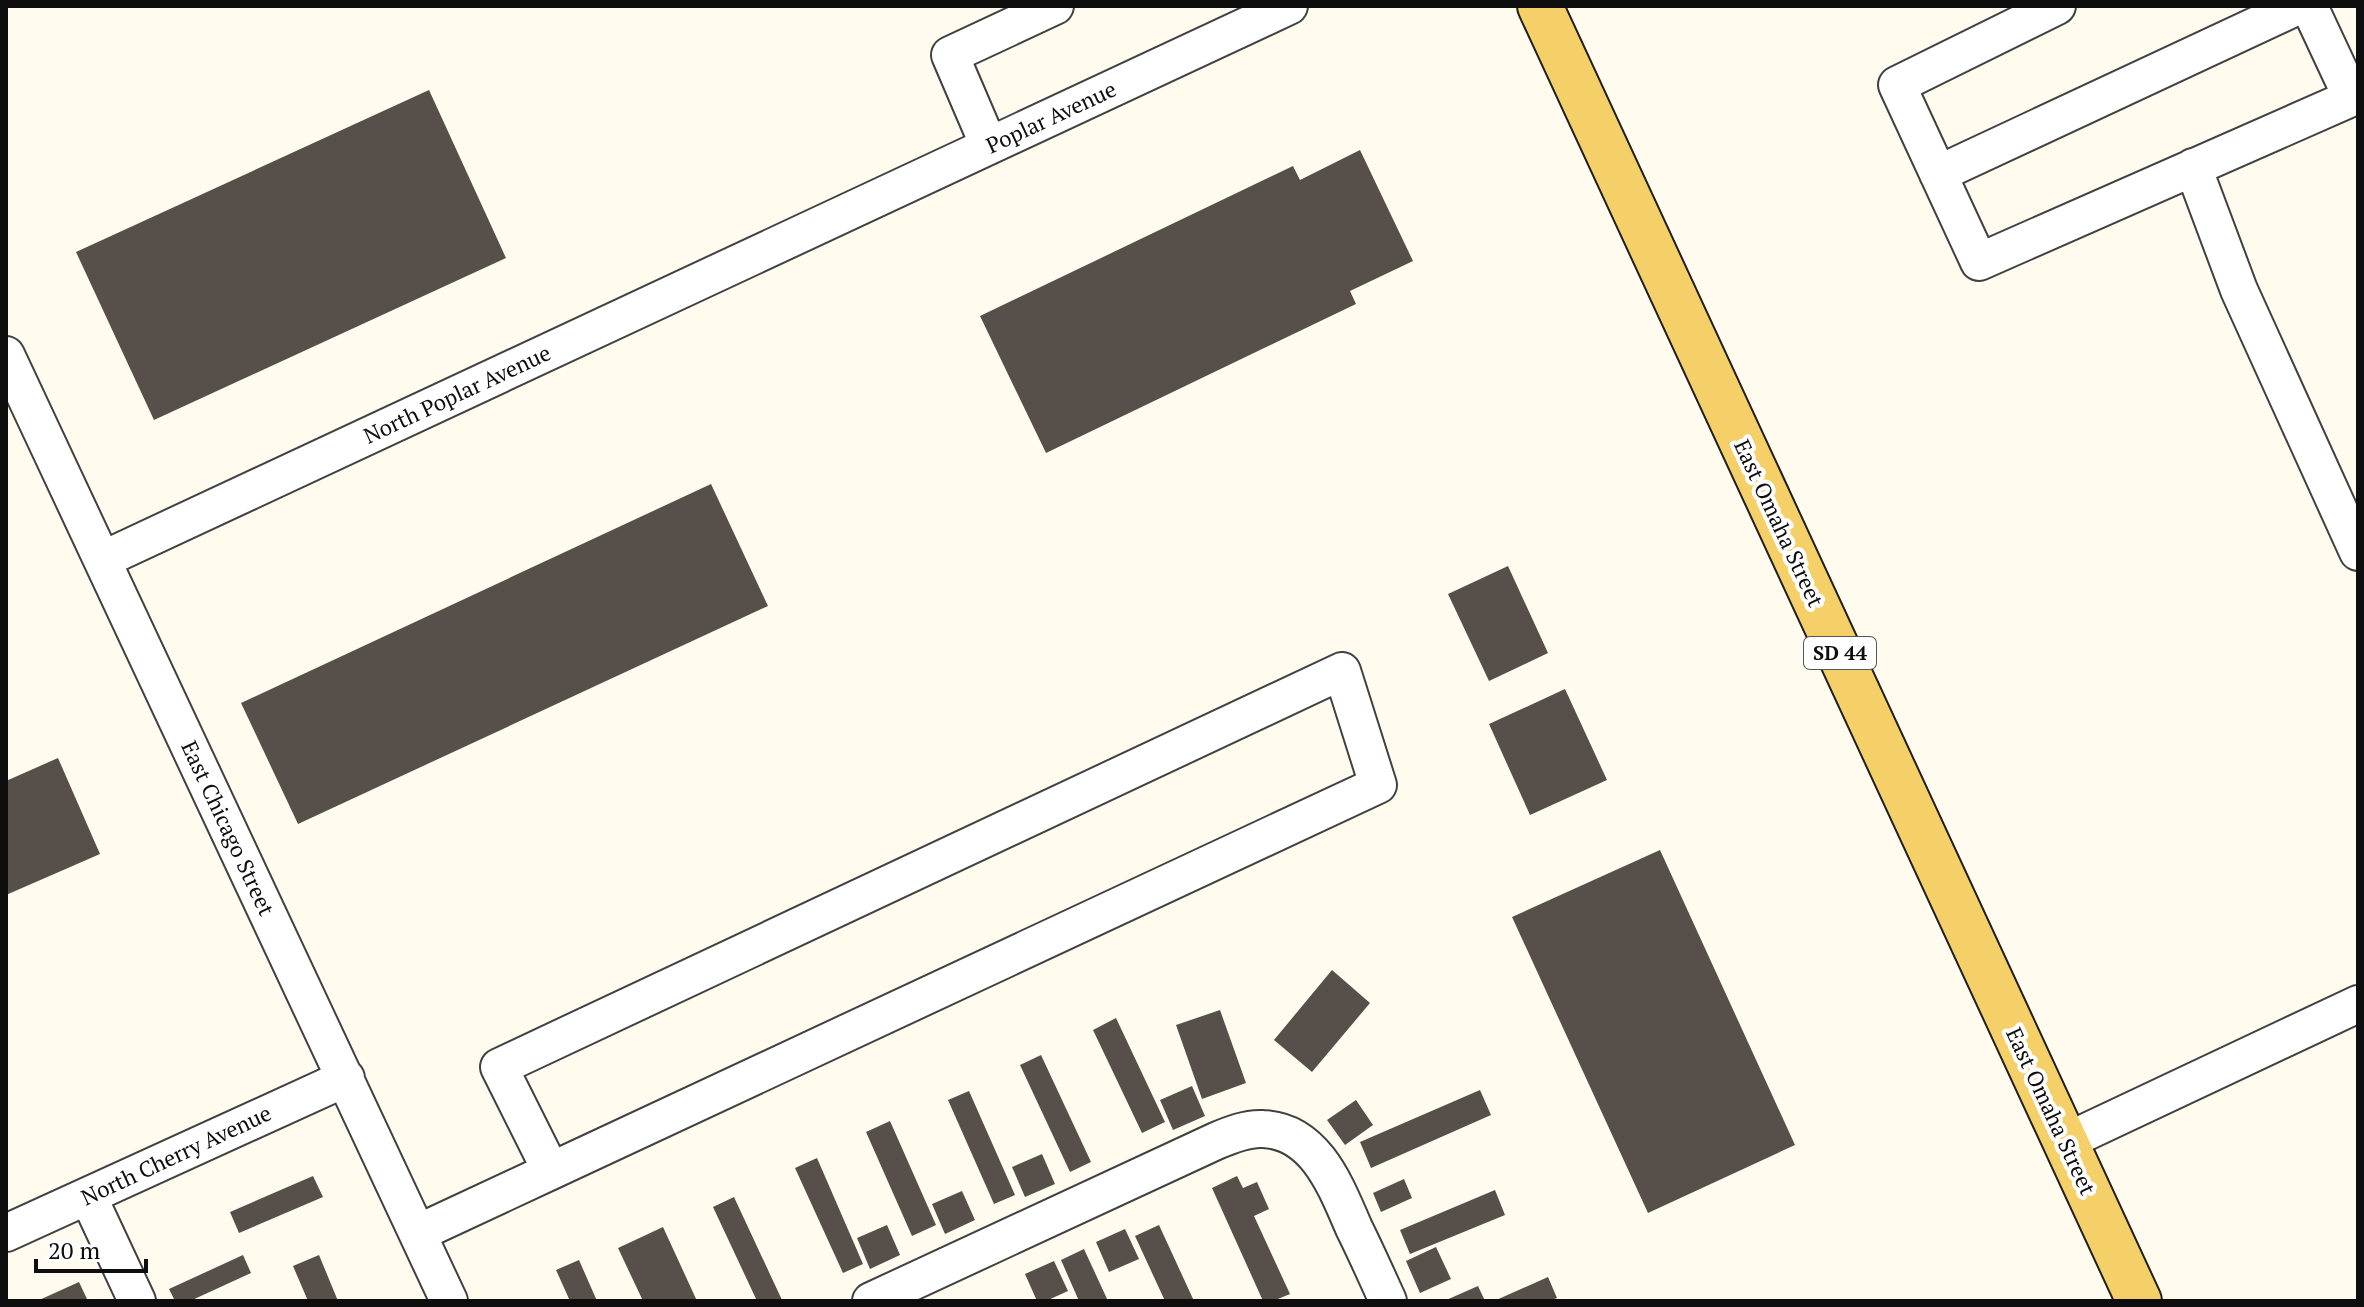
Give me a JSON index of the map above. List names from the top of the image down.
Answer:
{
  "streets": {
    "main road": ["East Omaha Street", "SD 44"],
    "street": [
      "Poplar Avenue",
      "North Poplar Avenue",
      "East Chicago Street",
      "North Cherry Avenue"
    ]
  },
  "crossings": [
    ["Poplar Avenue", "North Poplar Avenue"],
    ["North Poplar Avenue", "East Chicago Street"],
    ["East Chicago Street", "North Cherry Avenue"]
  ],
  "scale_bar": "20 m"
}
